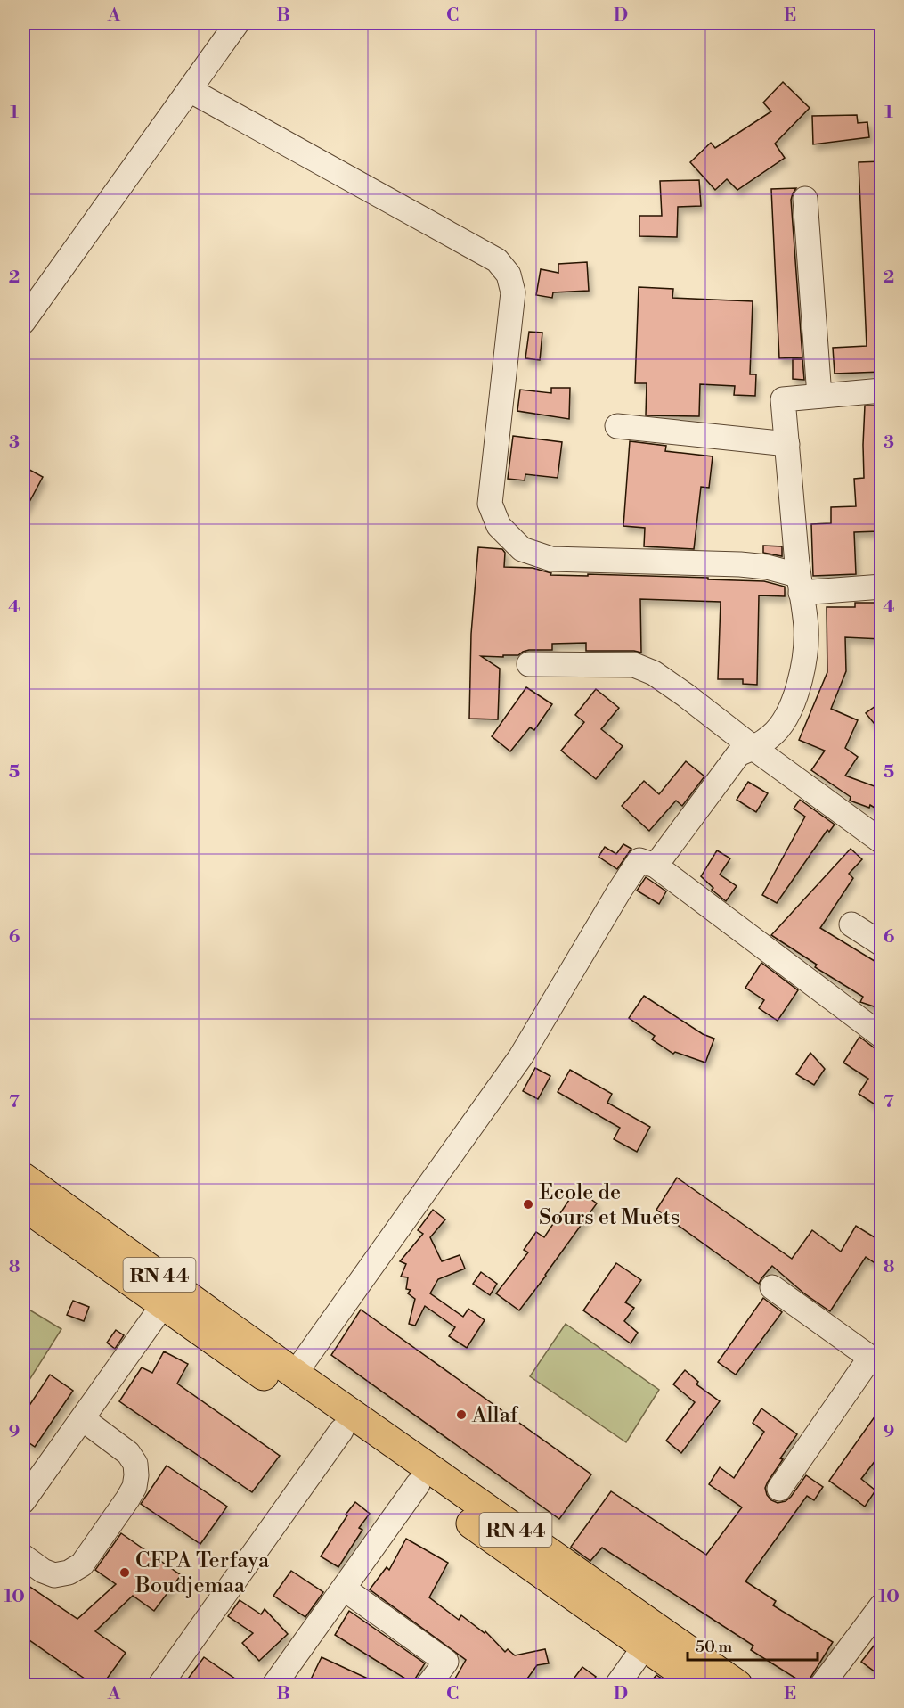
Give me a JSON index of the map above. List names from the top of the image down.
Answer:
{
  "streets": {
    "main road": ["RN 44"]
  },
  "places": ["Ecole de Sours et Muets", "Allaf", "CFPA Terfaya Boudjemaa"],
  "scale_bar": "50 m",
  "grid": {
    "columns": [
      "A",
      "B",
      "C",
      "D",
      "E"
    ],
    "rows": [
      "1",
      "2",
      "3",
      "4",
      "5",
      "6",
      "7",
      "8",
      "9",
      "10"
    ]
  }
}
